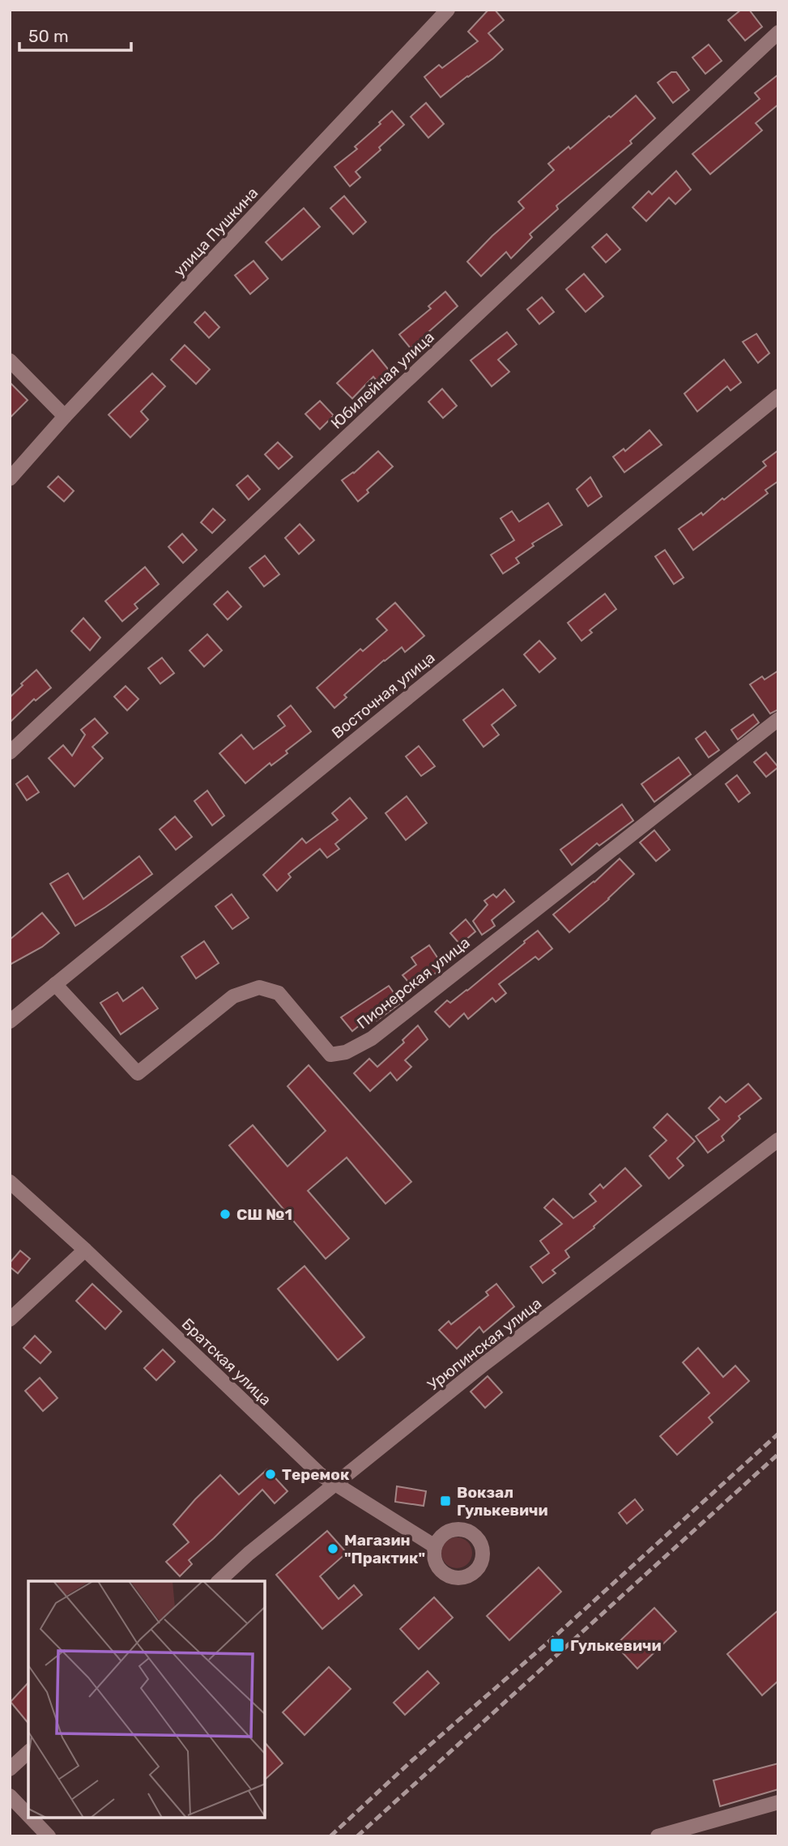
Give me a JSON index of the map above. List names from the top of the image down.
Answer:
{
  "streets": {
    "street": [
      "улица Пушкина",
      "Юбилейная улица",
      "Восточная улица",
      "Пионерская улица",
      "Урюпинская улица",
      "Братская улица"
    ]
  },
  "crossings": [
    ["Восточная улица", "Пионерская улица"],
    ["Урюпинская улица", "Братская улица"]
  ],
  "places": {
    "other": ["СШ №1", "Теремок", "Магазин \"Практик\""],
    "transit": ["Вокзал Гулькевичи", "Гулькевичи"]
  },
  "scale_bar": "50 m"
}
